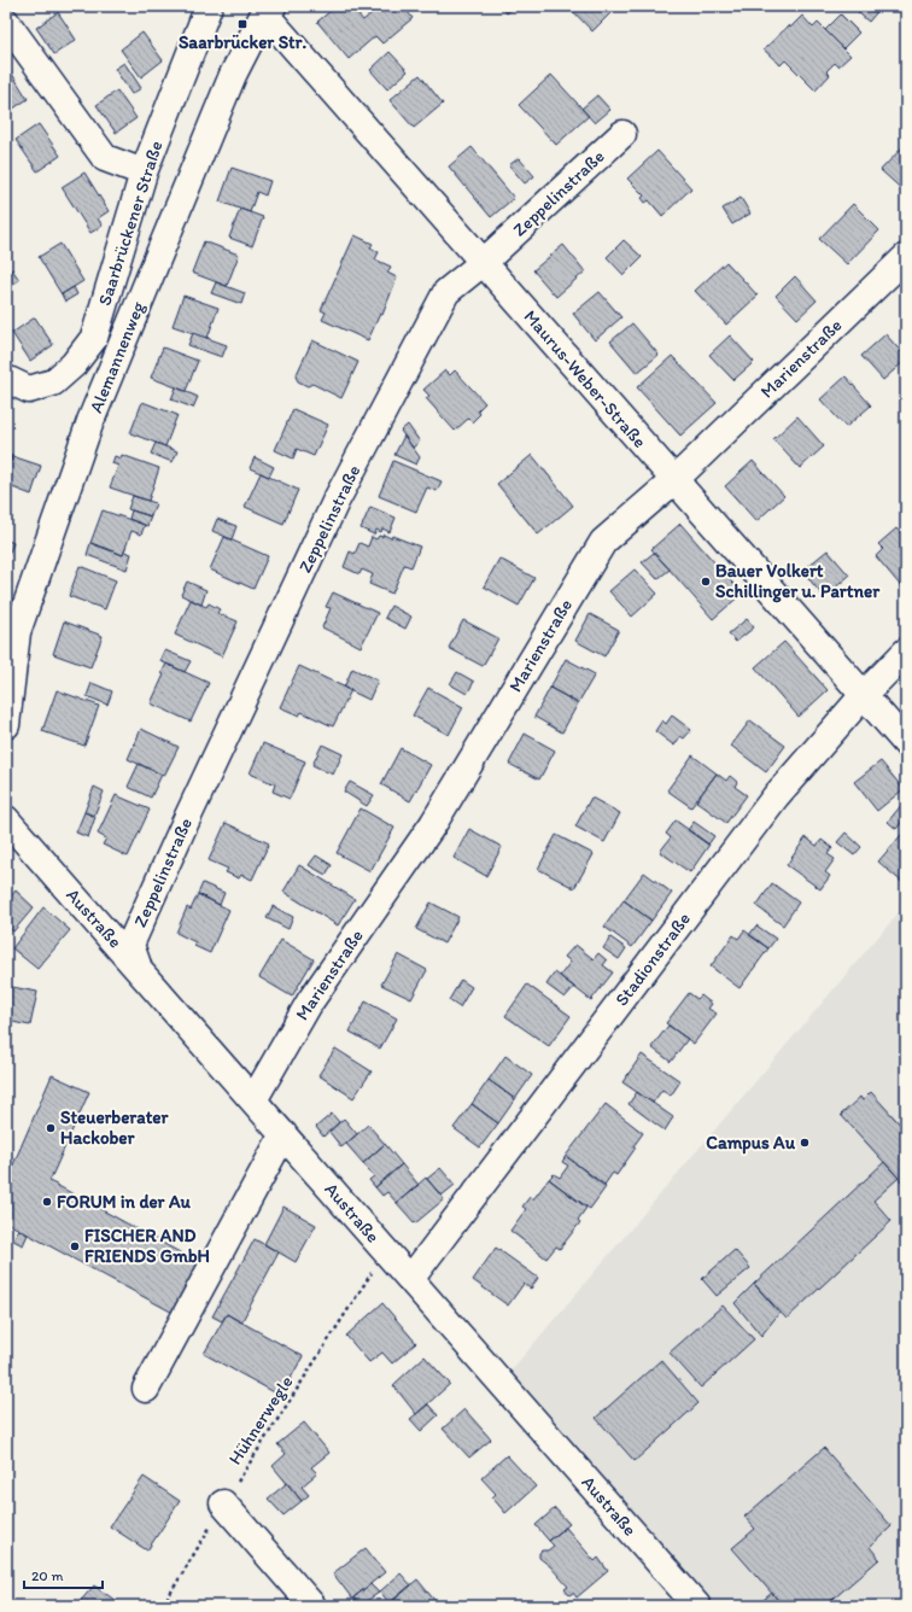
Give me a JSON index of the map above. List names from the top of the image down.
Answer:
{
  "streets": {
    "street": [
      "Zeppelinstraße",
      "Saarbrückener Straße",
      "Alemannenweg",
      "Marienstraße",
      "Maurus-Weber-Straße",
      "Austraße",
      "Stadionstraße"
    ],
    "path": ["Hühnerwegle"]
  },
  "crossings": [
    ["Zeppelinstraße", "Maurus-Weber-Straße"],
    ["Zeppelinstraße", "Austraße"],
    ["Alemannenweg", "Maurus-Weber-Straße"],
    ["Marienstraße", "Maurus-Weber-Straße"],
    ["Marienstraße", "Austraße"],
    ["Maurus-Weber-Straße", "Stadionstraße"],
    ["Austraße", "Stadionstraße"],
    ["Austraße", "Hühnerwegle"]
  ],
  "places": {
    "transit": ["Saarbrücker Str."],
    "other": [
      "Bauer Volkert Schillinger u. Partner",
      "Steuerberater Hackober",
      "Campus Au",
      "FORUM in der Au",
      "FISCHER AND FRIENDS GmbH"
    ]
  },
  "scale_bar": "20 m"
}
